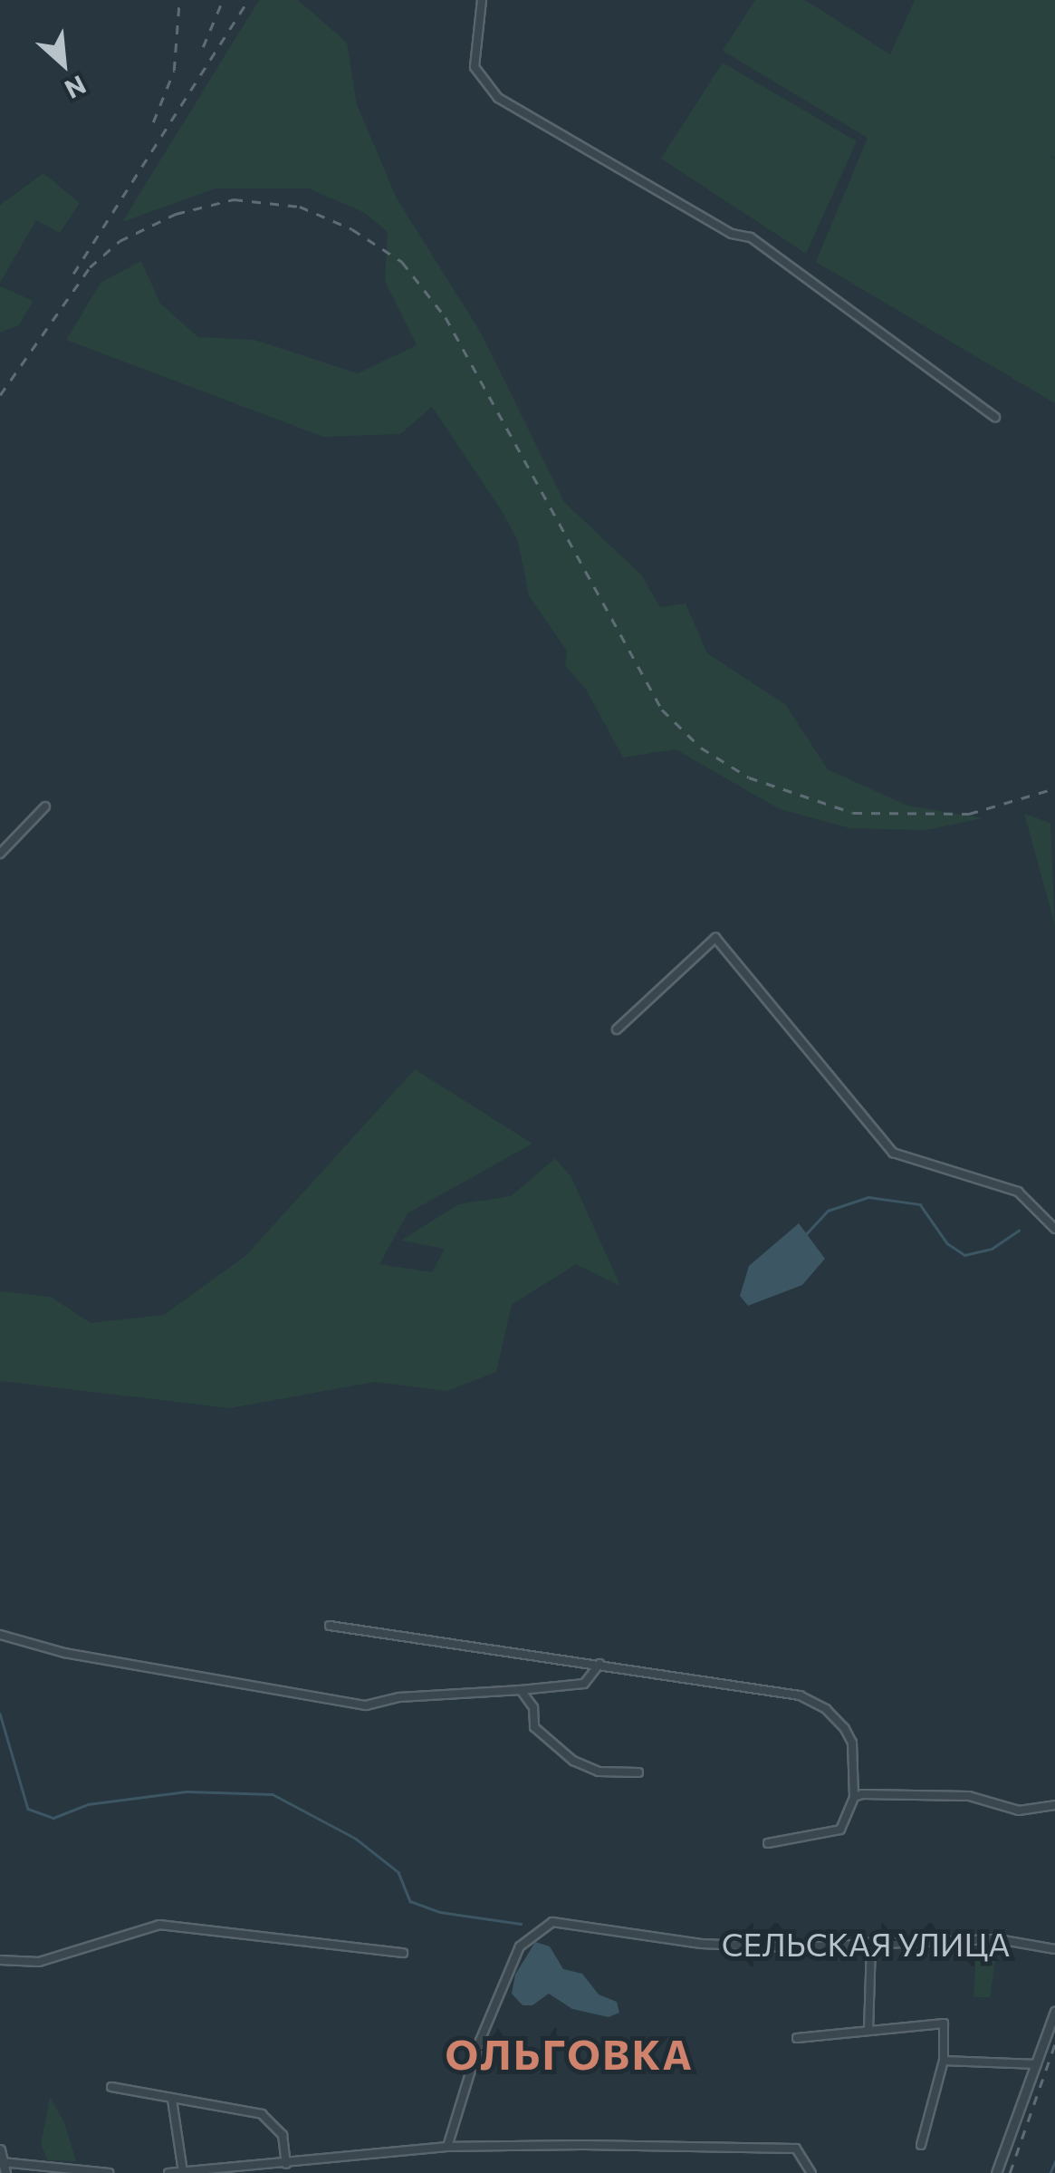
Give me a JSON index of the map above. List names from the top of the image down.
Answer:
{
  "streets": {
    "street": ["СЕЛЬСКАЯ УЛИЦА"]
  },
  "districts": ["ОЛЬГОВКА"],
  "north": "bottom right"
}
